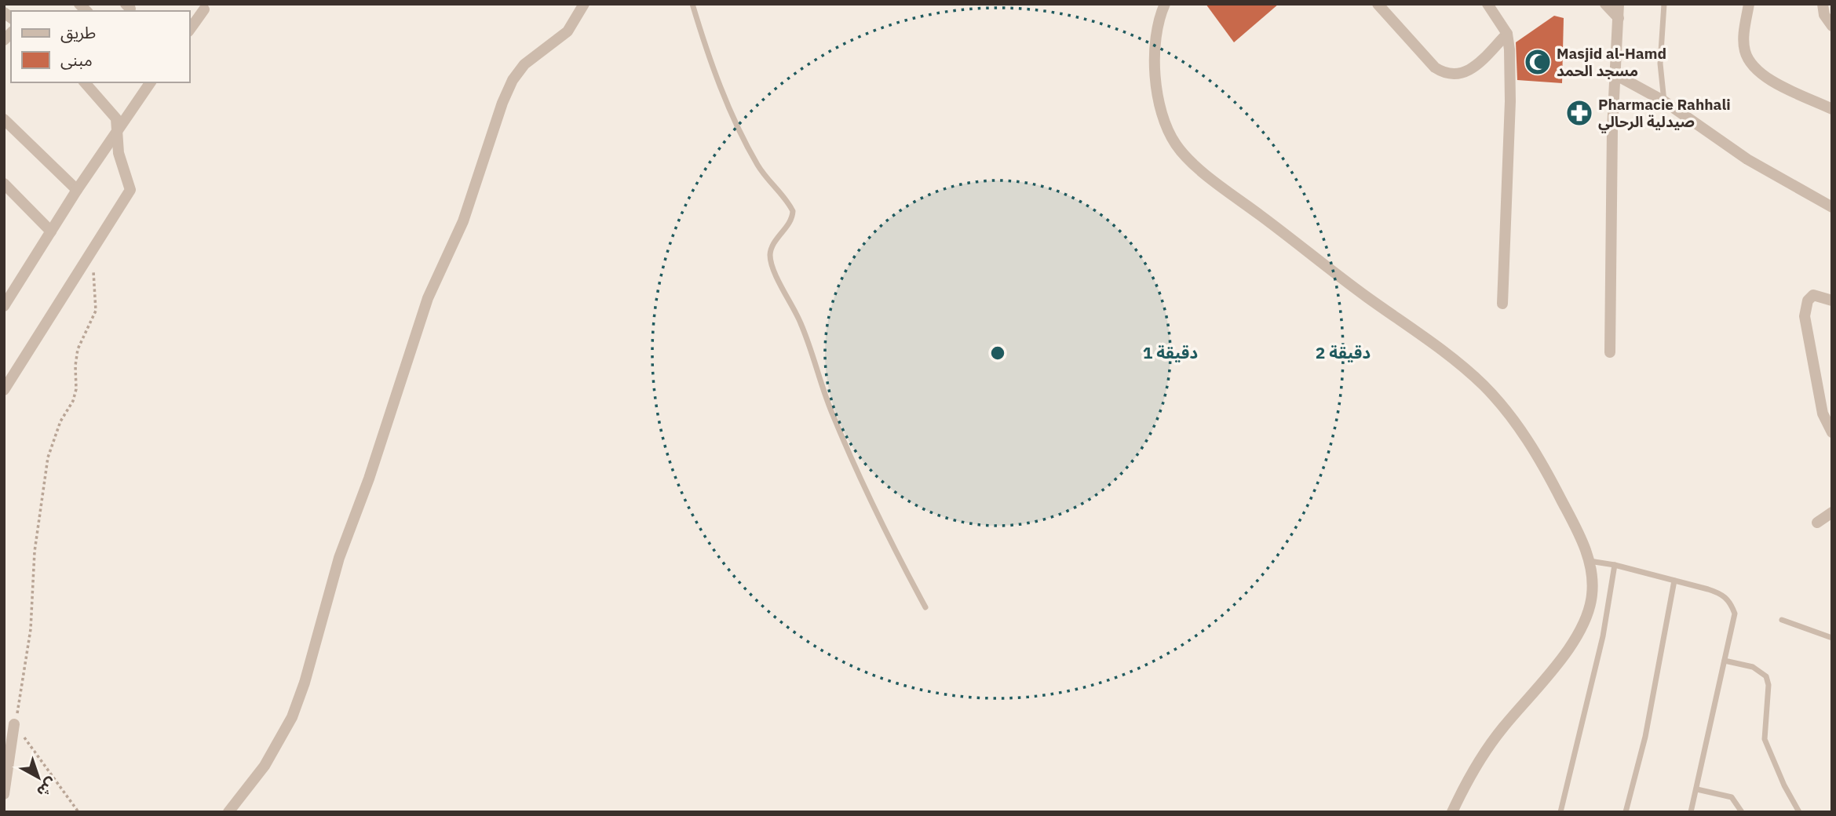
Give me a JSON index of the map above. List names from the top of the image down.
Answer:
{
  "places": {
    "mosque": ["Masjid al-Hamd مسجد الحمد"],
    "pharmacy": ["Pharmacie Rahhali صيدلية الرحالي"]
  },
  "legend": ["طريق", "مبنى"],
  "north": "bottom right",
  "rings": ["1 دقيقة", "2 دقيقة"]
}
